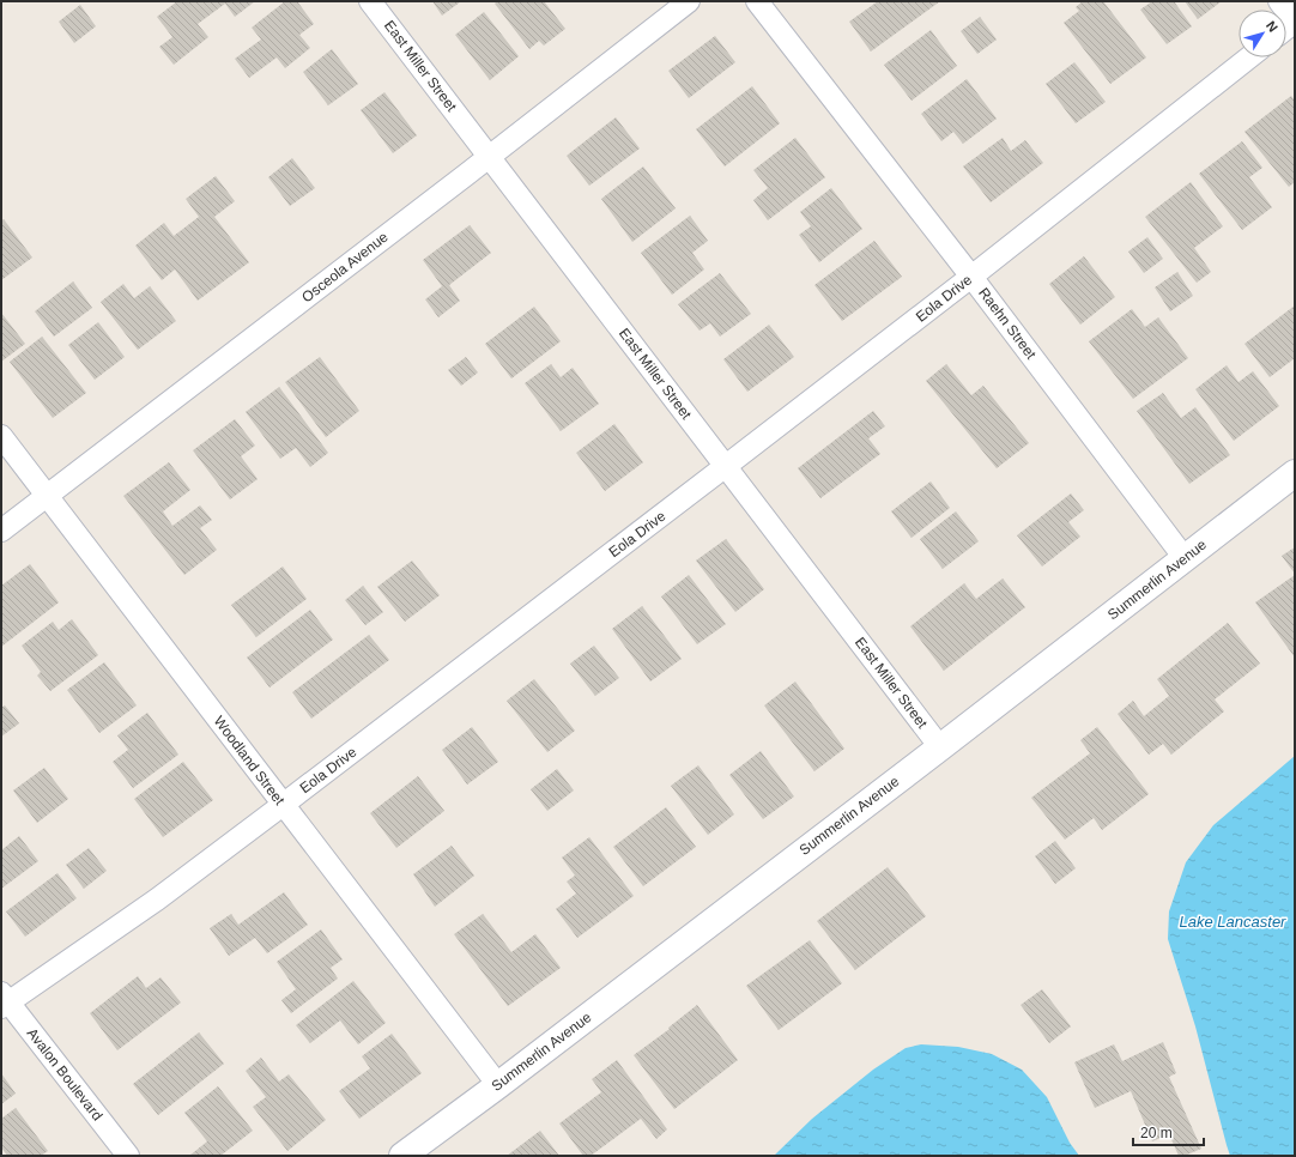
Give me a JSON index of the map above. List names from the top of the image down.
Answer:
{
  "streets": {
    "street": [
      "East Miller Street",
      "Osceola Avenue",
      "Eola Drive",
      "Raehn Street",
      "Summerlin Avenue",
      "Woodland Street",
      "Avalon Boulevard"
    ]
  },
  "crossings": [
    ["East Miller Street", "Osceola Avenue"],
    ["East Miller Street", "Eola Drive"],
    ["East Miller Street", "Summerlin Avenue"],
    ["Osceola Avenue", "Woodland Street"],
    ["Eola Drive", "Raehn Street"],
    ["Eola Drive", "Woodland Street"],
    ["Eola Drive", "Avalon Boulevard"],
    ["Raehn Street", "Summerlin Avenue"],
    ["Summerlin Avenue", "Woodland Street"]
  ],
  "water": ["Lake Lancaster"],
  "scale_bar": "20 m",
  "north": "top right"
}
